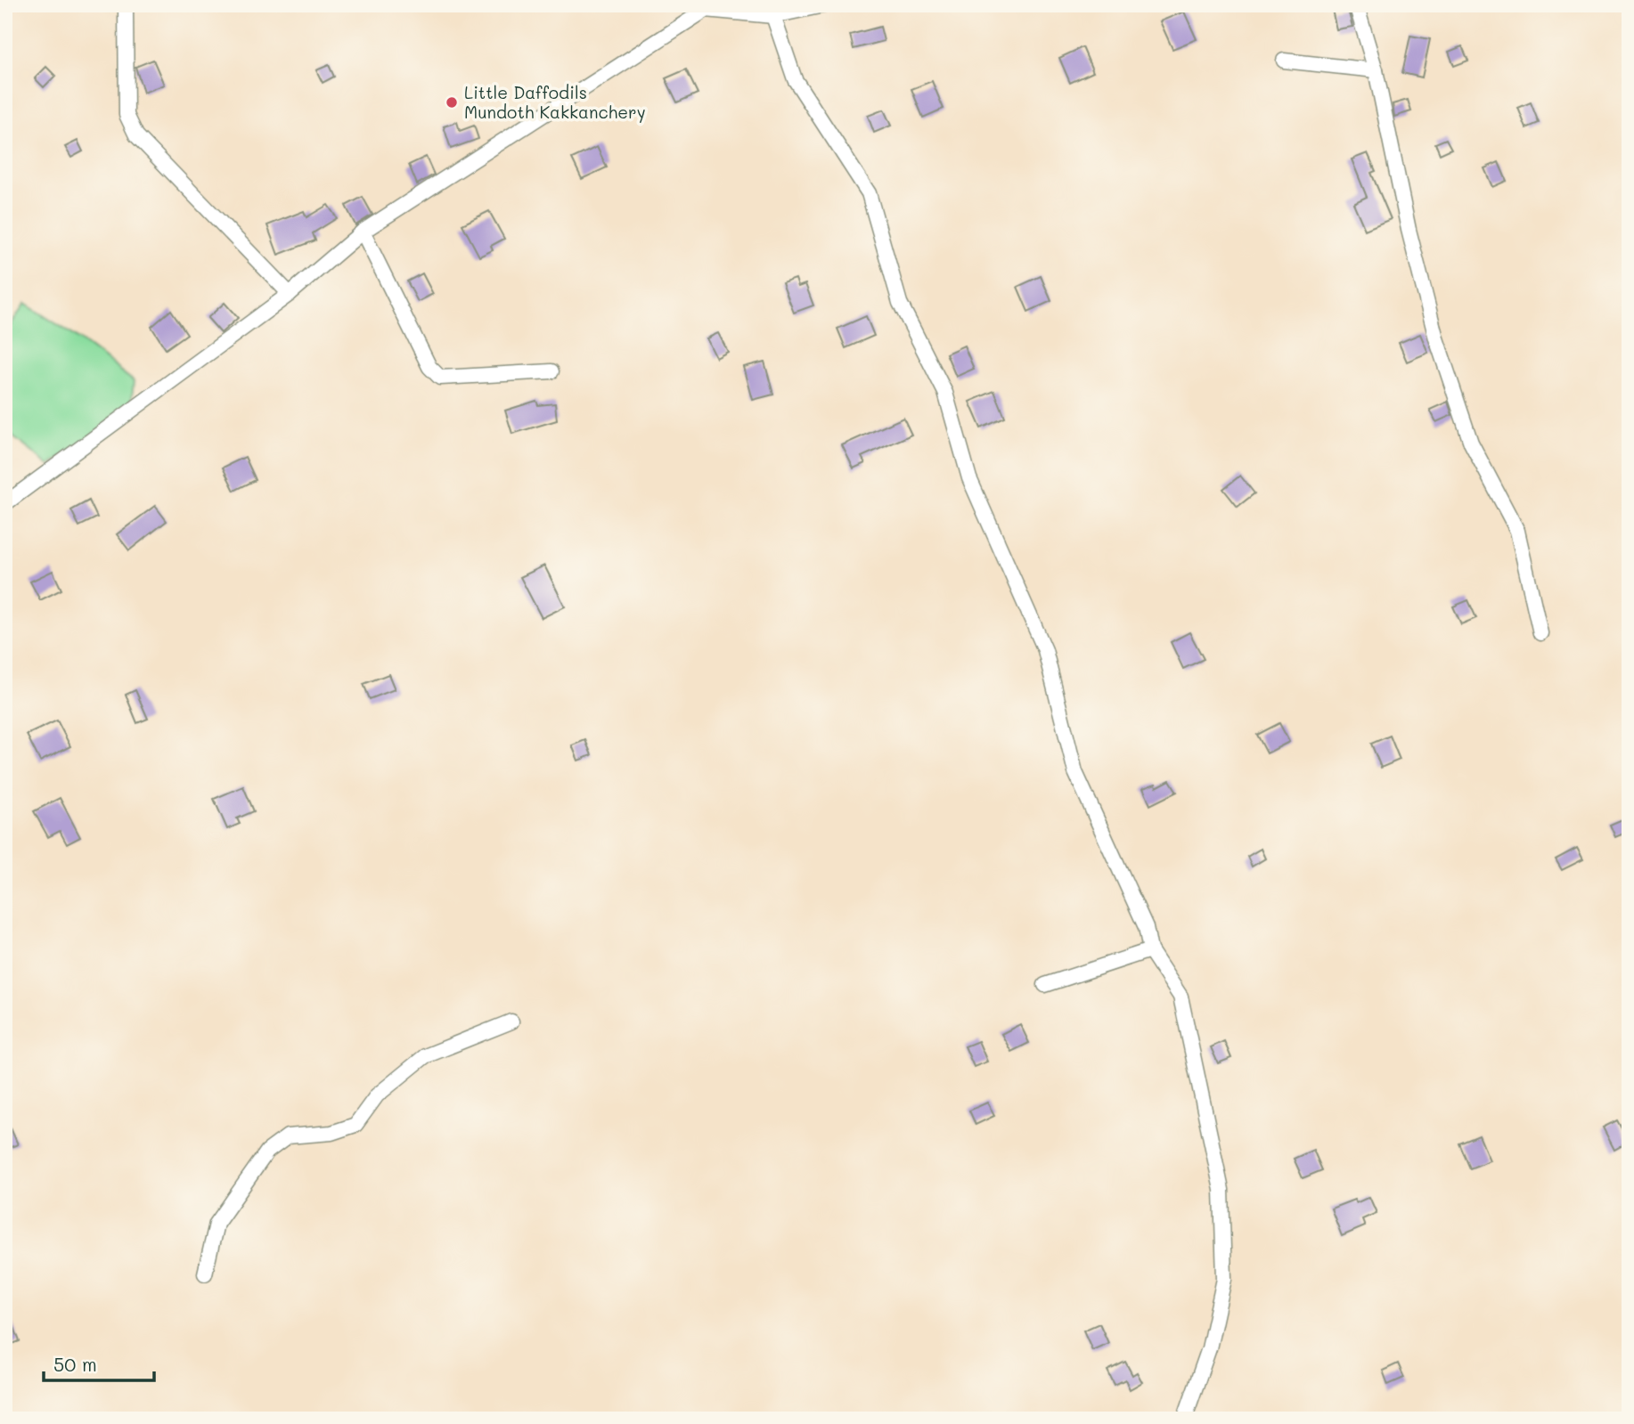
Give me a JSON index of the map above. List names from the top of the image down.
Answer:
{
  "places": ["Little Daffodils Mundoth Kakkanchery"],
  "scale_bar": "50 m"
}
